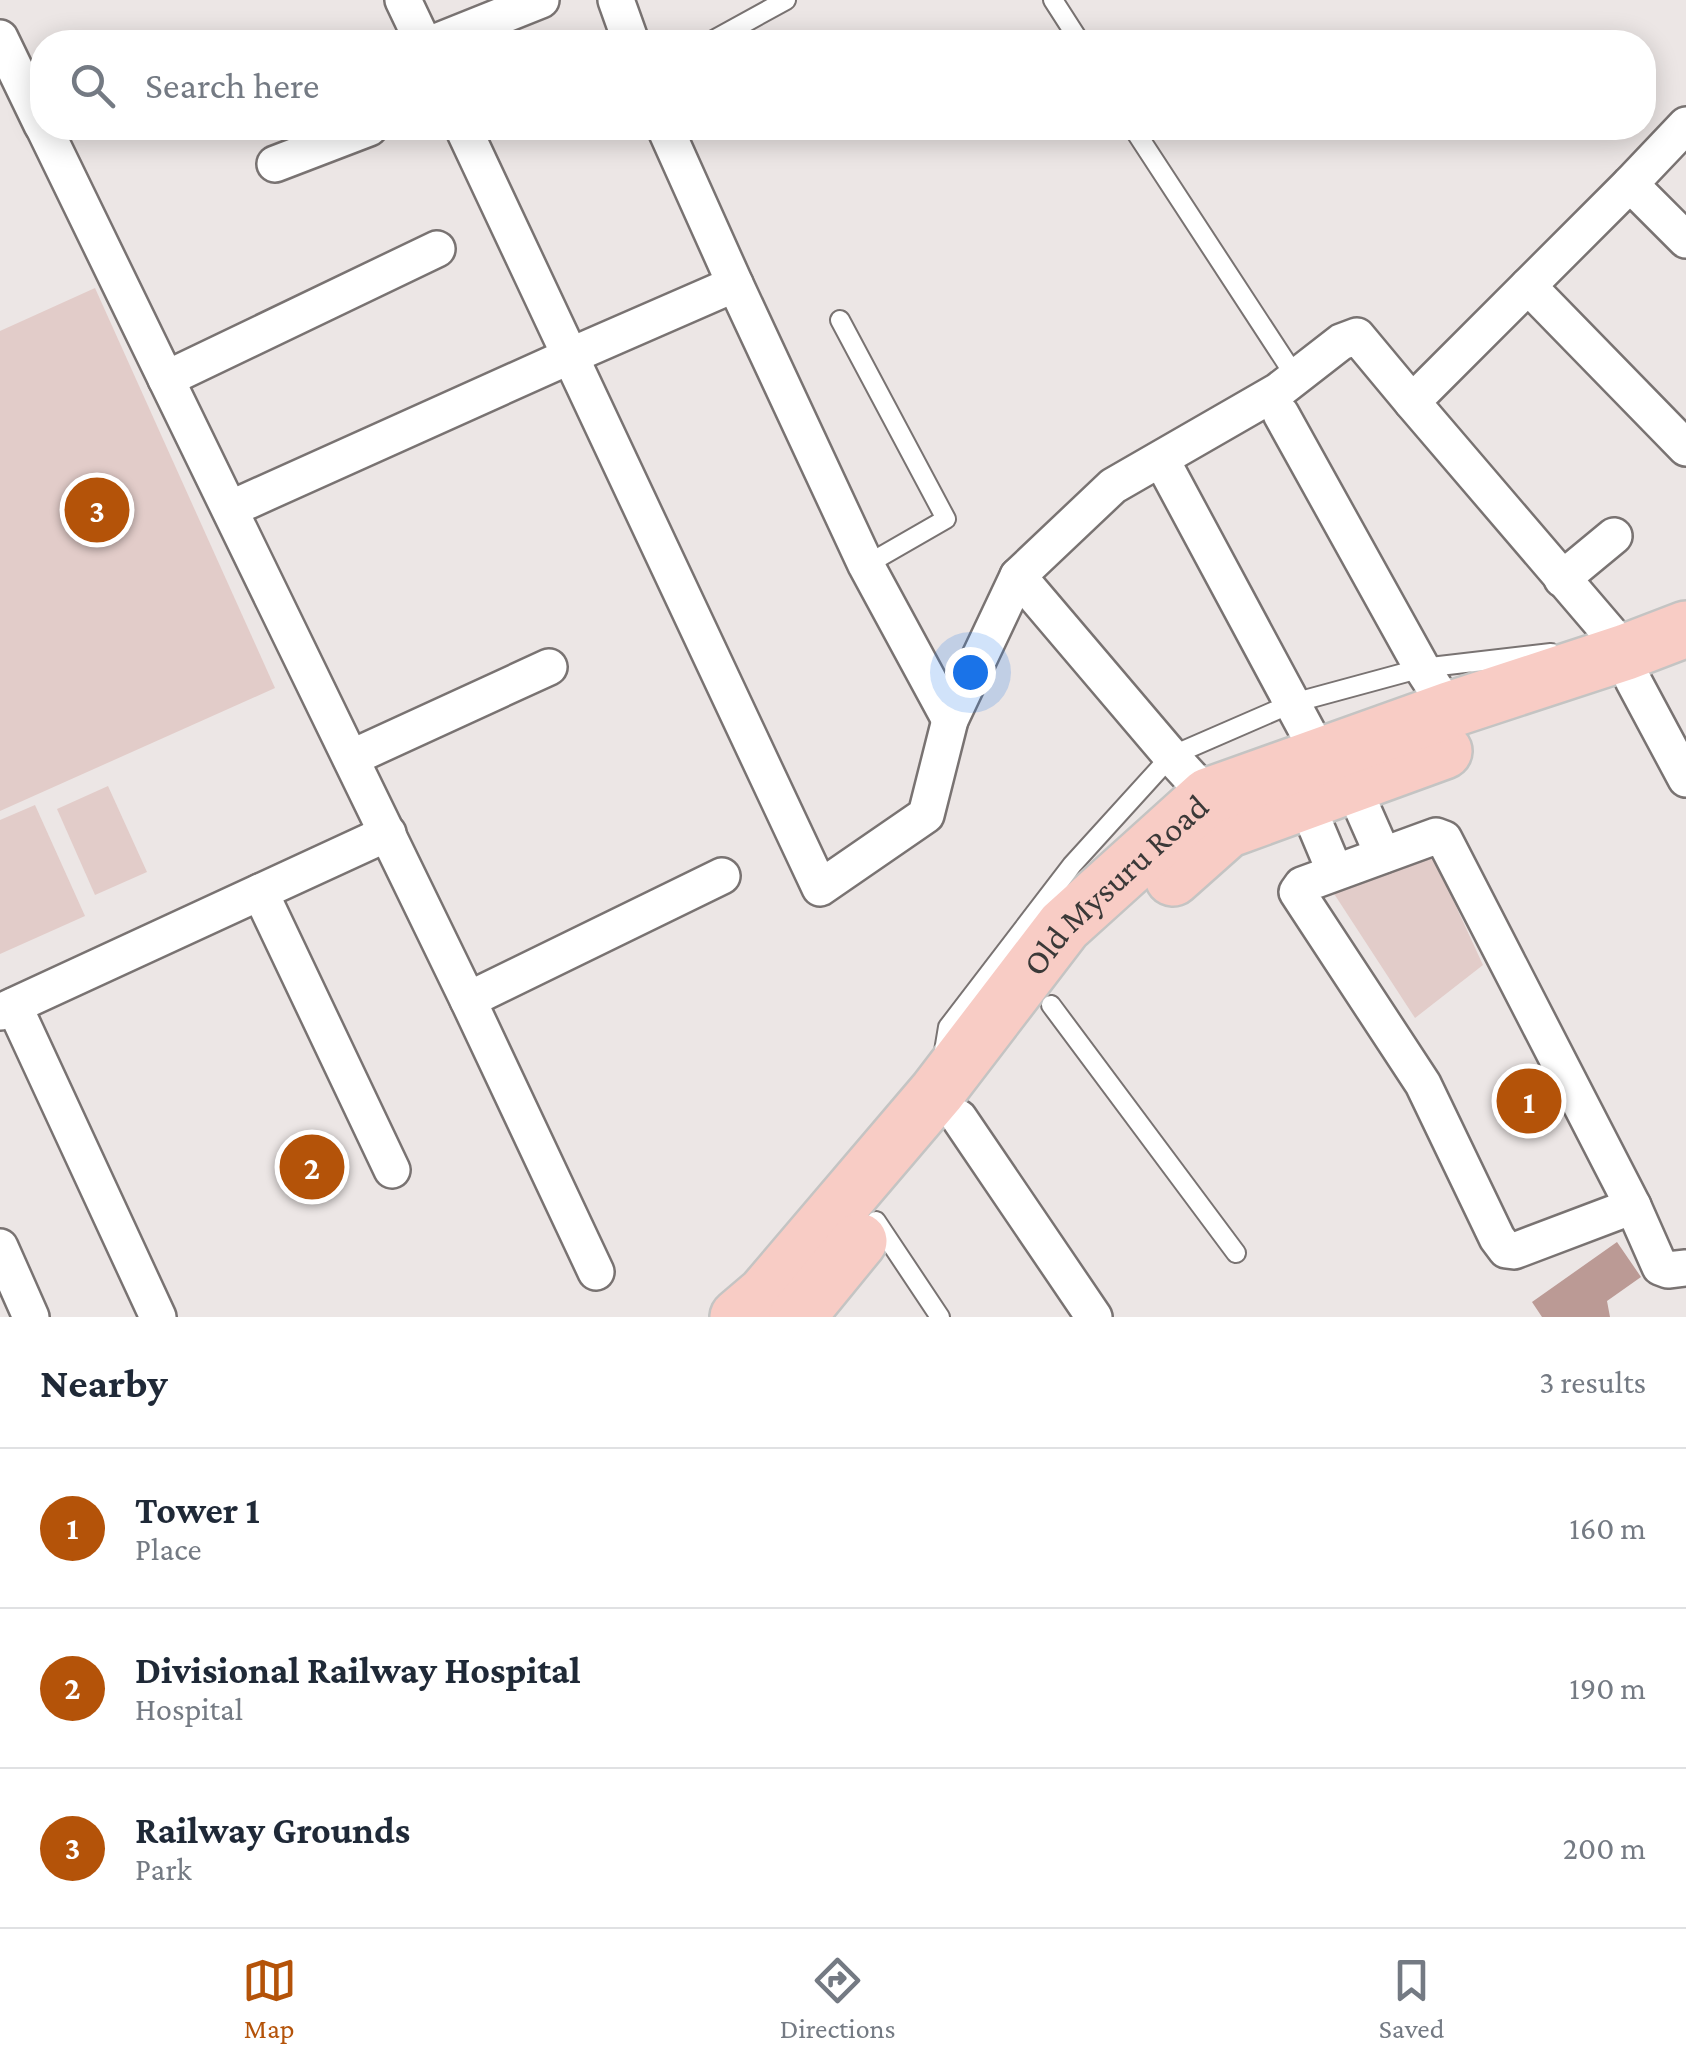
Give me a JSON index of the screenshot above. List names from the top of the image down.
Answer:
{
  "streets": {
    "main road": ["Old Mysuru Road"]
  },
  "page": {
    "search": "Search here",
    "pins": ["3", "1", "2"],
    "heading": ["Nearby", "3 results"],
    "list": [
      {
        "mark": "1",
        "name": "Tower 1",
        "note": "Place",
        "value": "160 m"
      },
      {
        "mark": "2",
        "name": "Divisional Railway Hospital",
        "note": "Hospital",
        "value": "190 m"
      },
      {
        "mark": "3",
        "name": "Railway Grounds",
        "note": "Park",
        "value": "200 m"
      }
    ],
    "nav": ["Map", "Directions", "Saved"]
  }
}
